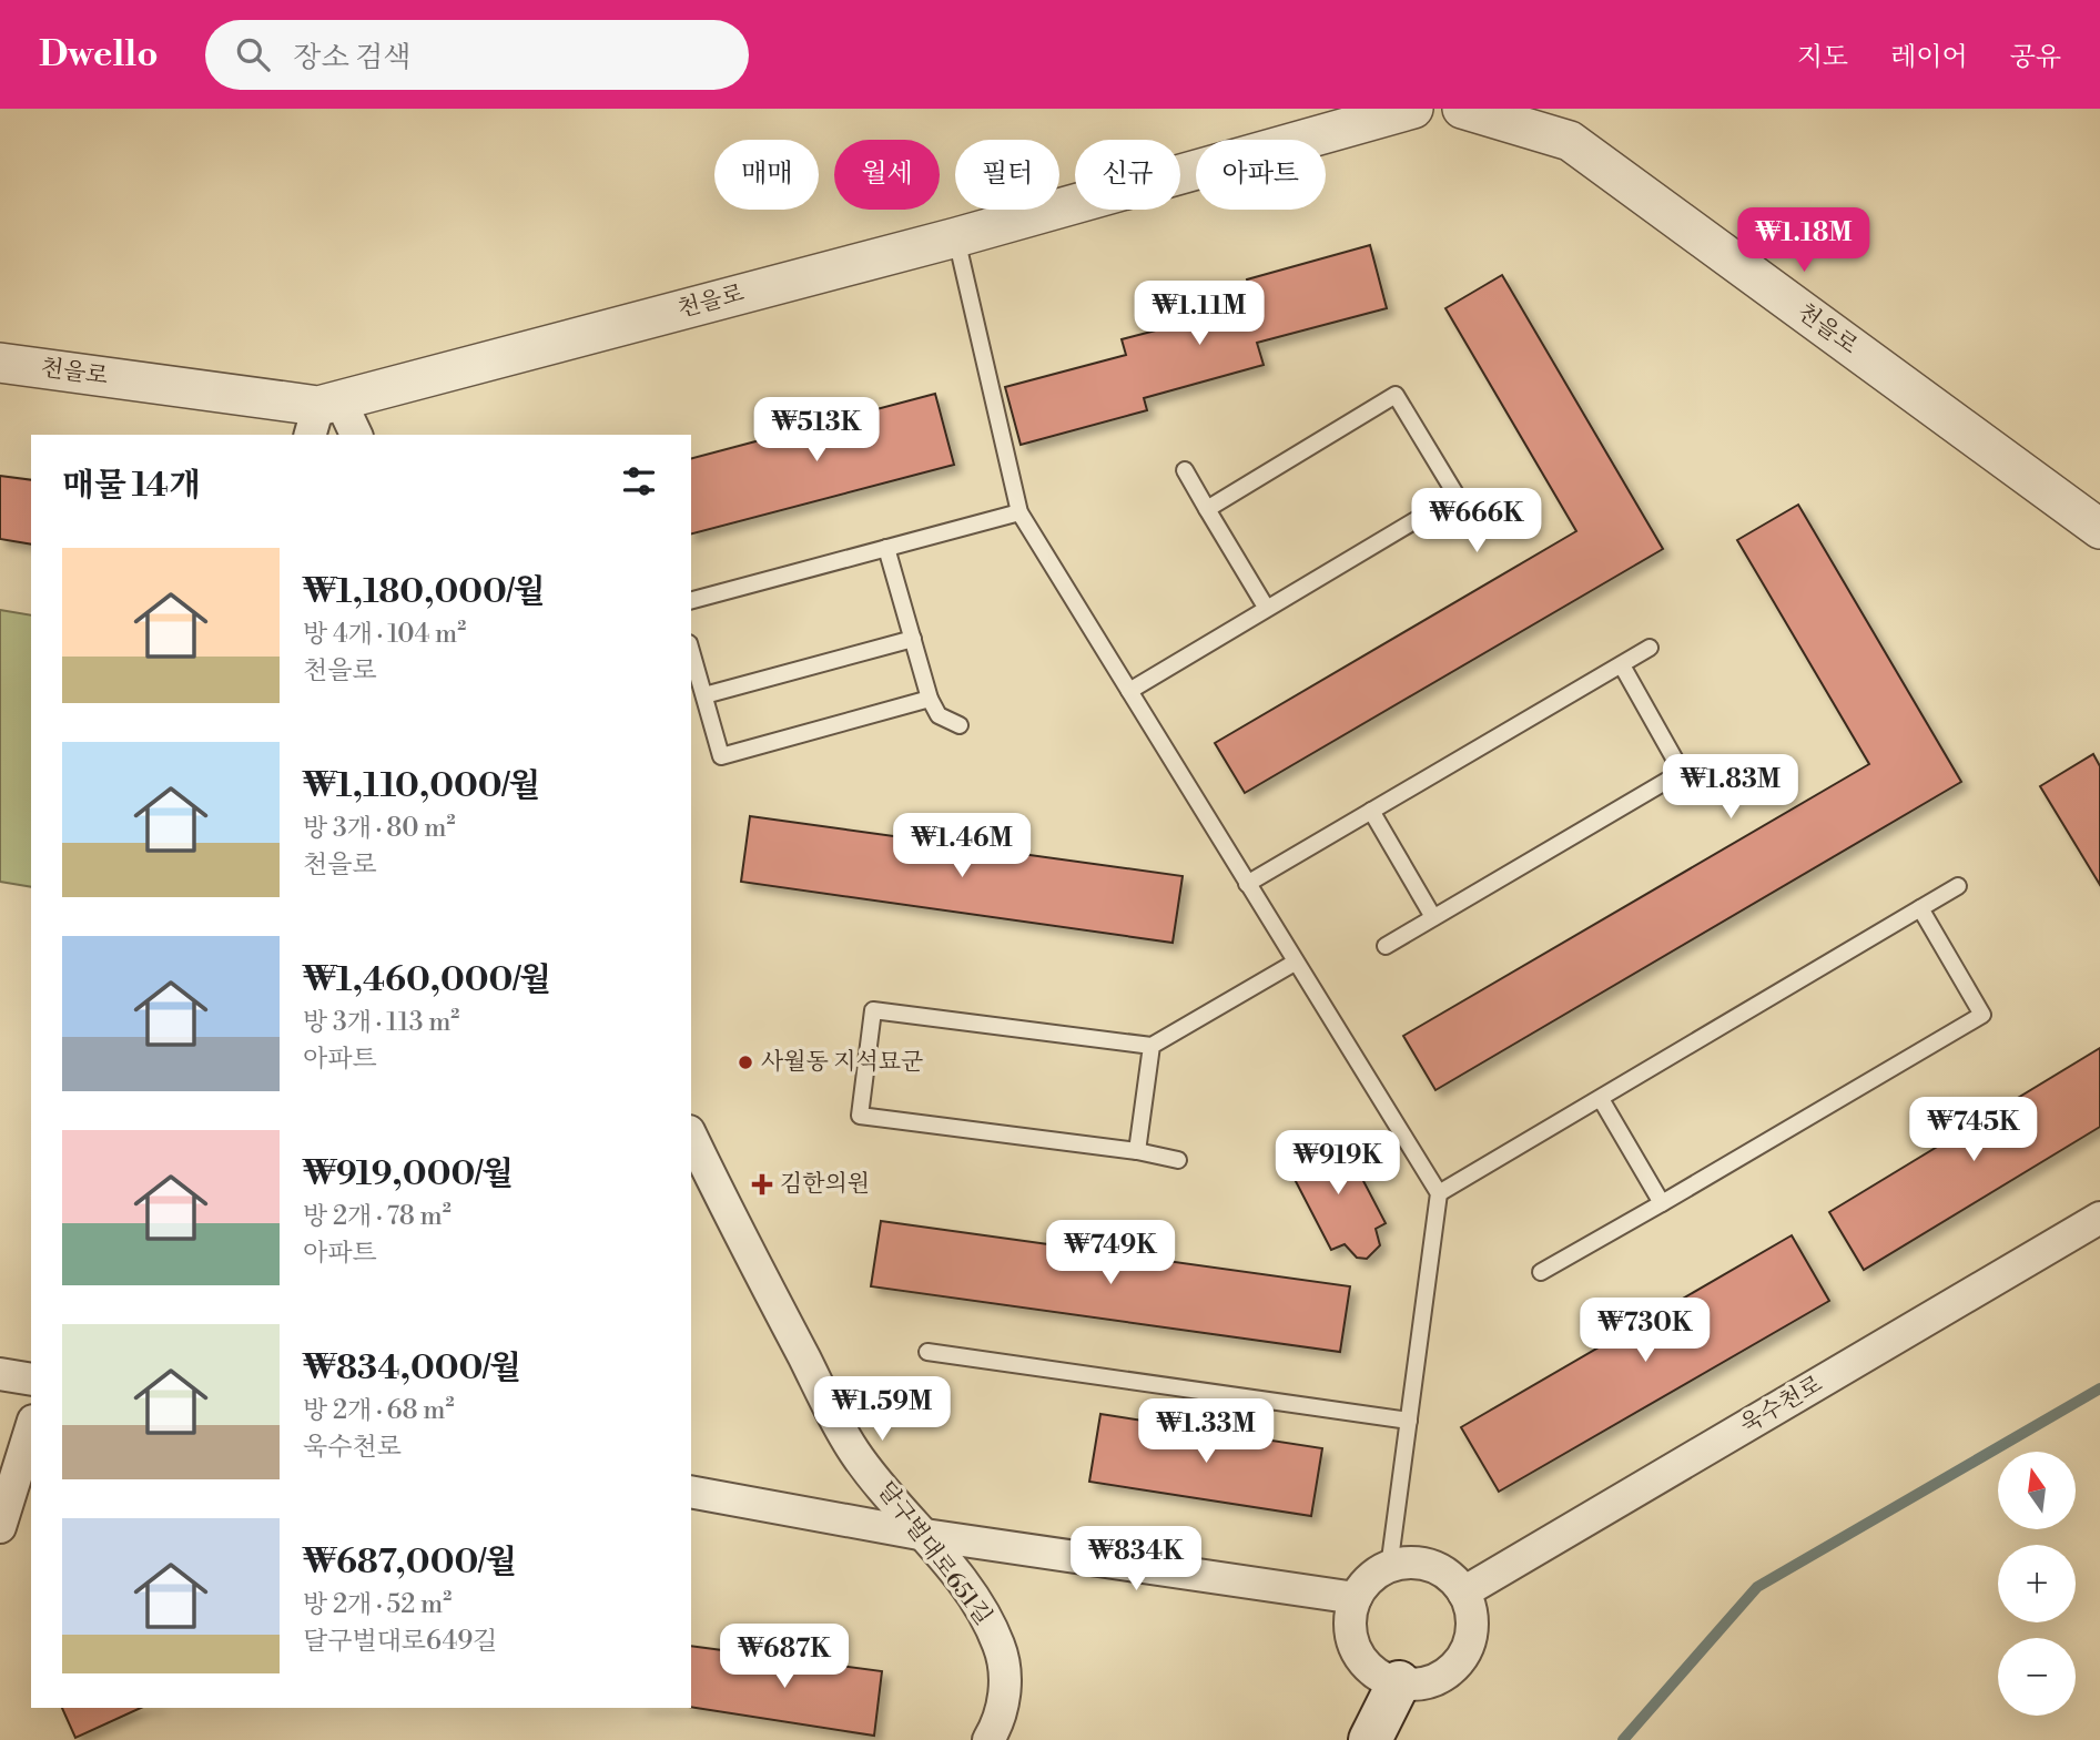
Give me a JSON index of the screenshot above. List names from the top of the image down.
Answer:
{
  "streets": {
    "street": ["천을로", "욱수천로", "달구벌대로651길"]
  },
  "places": {
    "other": ["사월동 지석묘군"],
    "health": ["김한의원"]
  },
  "north": "top",
  "page": {
    "header": "Dwello",
    "search": "장소 검색",
    "nav": ["지도", "레이어", "공유"],
    "chip": [
      "매매",
      "월세",
      "필터",
      "신규",
      "아파트"
    ],
    "price": [
      "₩1.18M",
      "₩1.11M",
      "₩513K",
      "₩666K",
      "₩1.83M",
      "₩1.46M",
      "₩745K",
      "₩919K",
      "₩749K",
      "₩730K",
      "₩1.59M",
      "₩1.33M",
      "₩834K",
      "₩687K"
    ],
    "heading": "매물 14개",
    "list": [
      {
        "name": "₩1,180,000/월",
        "note": "방 4개 · 104 m² · 천을로"
      },
      {
        "name": "₩1,110,000/월",
        "note": "방 3개 · 80 m² · 천을로"
      },
      {
        "name": "₩1,460,000/월",
        "note": "방 3개 · 113 m² · 아파트"
      },
      {
        "name": "₩919,000/월",
        "note": "방 2개 · 78 m² · 아파트"
      },
      {
        "name": "₩834,000/월",
        "note": "방 2개 · 68 m² · 욱수천로"
      },
      {
        "name": "₩687,000/월",
        "note": "방 2개 · 52 m² · 달구벌대로649길"
      }
    ],
    "map_buttons": ["+", "−"]
  }
}
